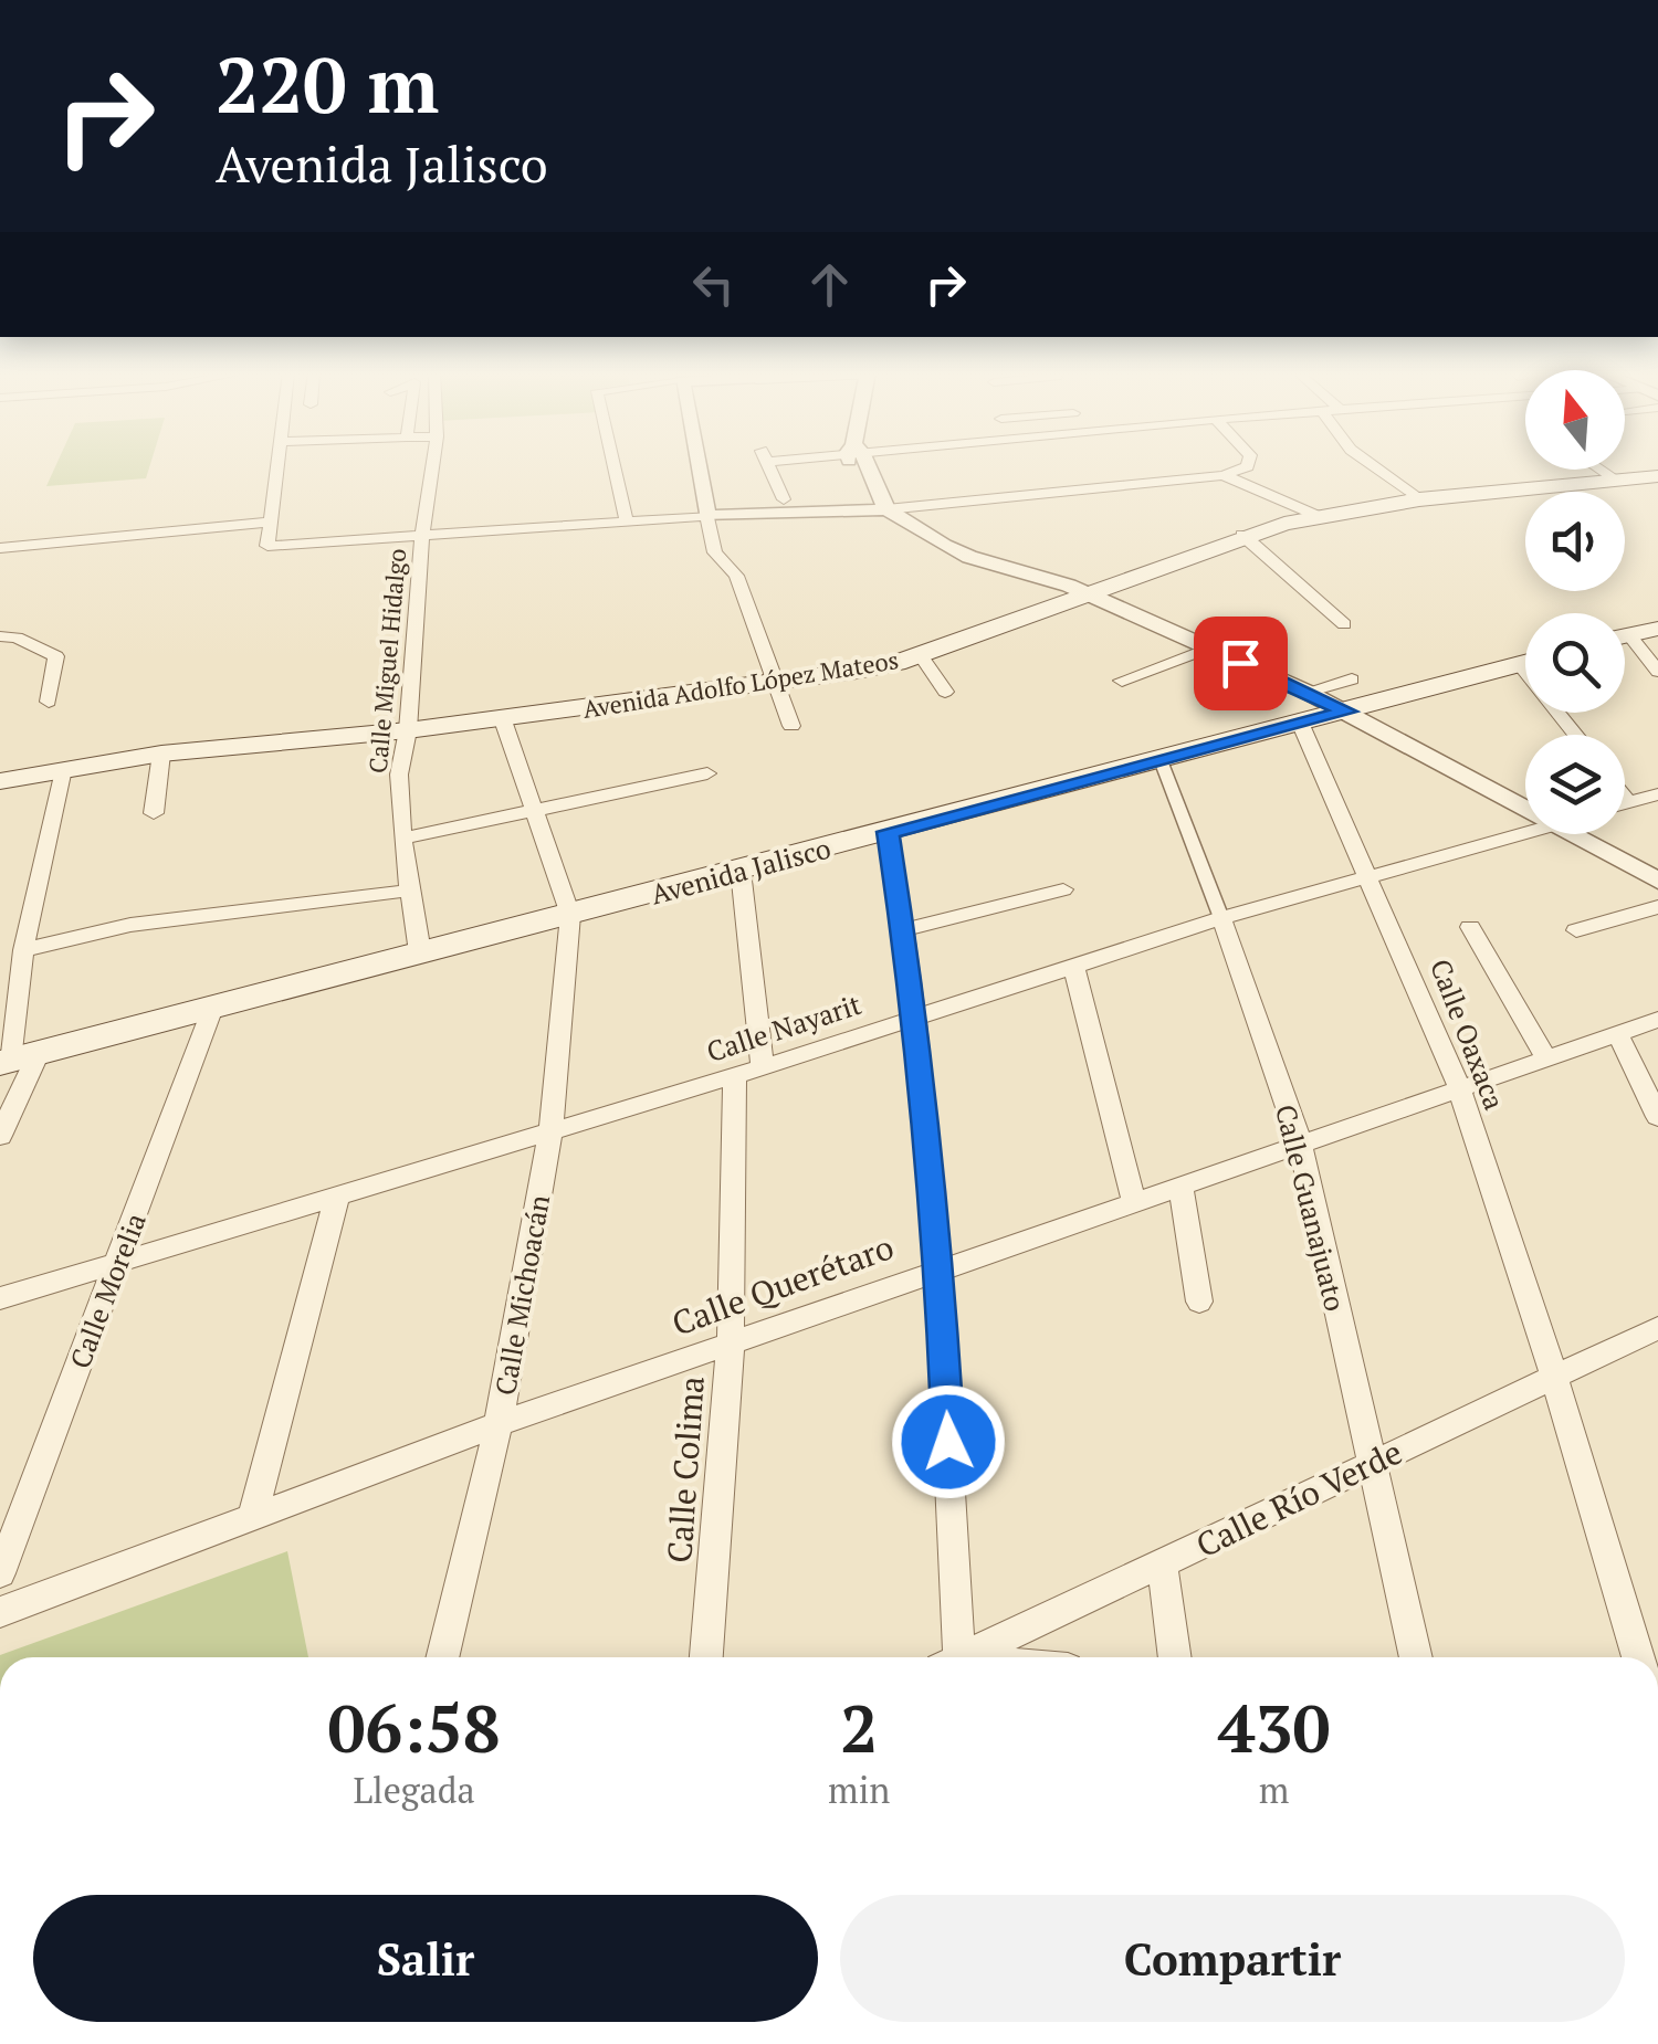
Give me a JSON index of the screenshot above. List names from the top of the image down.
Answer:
{
  "streets": {
    "main road": ["Avenida Adolfo López Mateos", "Avenida Jalisco"],
    "street": [
      "Calle Miguel Hidalgo",
      "Calle Nayarit",
      "Calle Oaxaca",
      "Calle Guanajuato",
      "Calle Querétaro",
      "Calle Morelia",
      "Calle Michoacán",
      "Calle Colima",
      "Calle Río Verde"
    ]
  },
  "crossings": [
    ["Calle Miguel Hidalgo", "Avenida Adolfo López Mateos"],
    ["Calle Miguel Hidalgo", "Avenida Jalisco"],
    ["Avenida Jalisco", "Calle Oaxaca"],
    ["Avenida Jalisco", "Calle Guanajuato"],
    ["Avenida Jalisco", "Calle Morelia"],
    ["Avenida Jalisco", "Calle Michoacán"],
    ["Calle Nayarit", "Calle Oaxaca"],
    ["Calle Nayarit", "Calle Guanajuato"],
    ["Calle Nayarit", "Calle Morelia"],
    ["Calle Nayarit", "Calle Michoacán"],
    ["Calle Nayarit", "Calle Colima"],
    ["Calle Oaxaca", "Calle Querétaro"],
    ["Calle Oaxaca", "Calle Río Verde"],
    ["Calle Guanajuato", "Calle Querétaro"],
    ["Calle Guanajuato", "Calle Río Verde"],
    ["Calle Querétaro", "Calle Michoacán"],
    ["Calle Querétaro", "Calle Colima"]
  ],
  "north": "top",
  "page": {
    "turn": ["220 m", "Avenida Jalisco"],
    "eta": [
      "06:58",
      "Llegada",
      "2",
      "min",
      "430",
      "m"
    ],
    "buttons": ["Salir", "Compartir"]
  }
}
